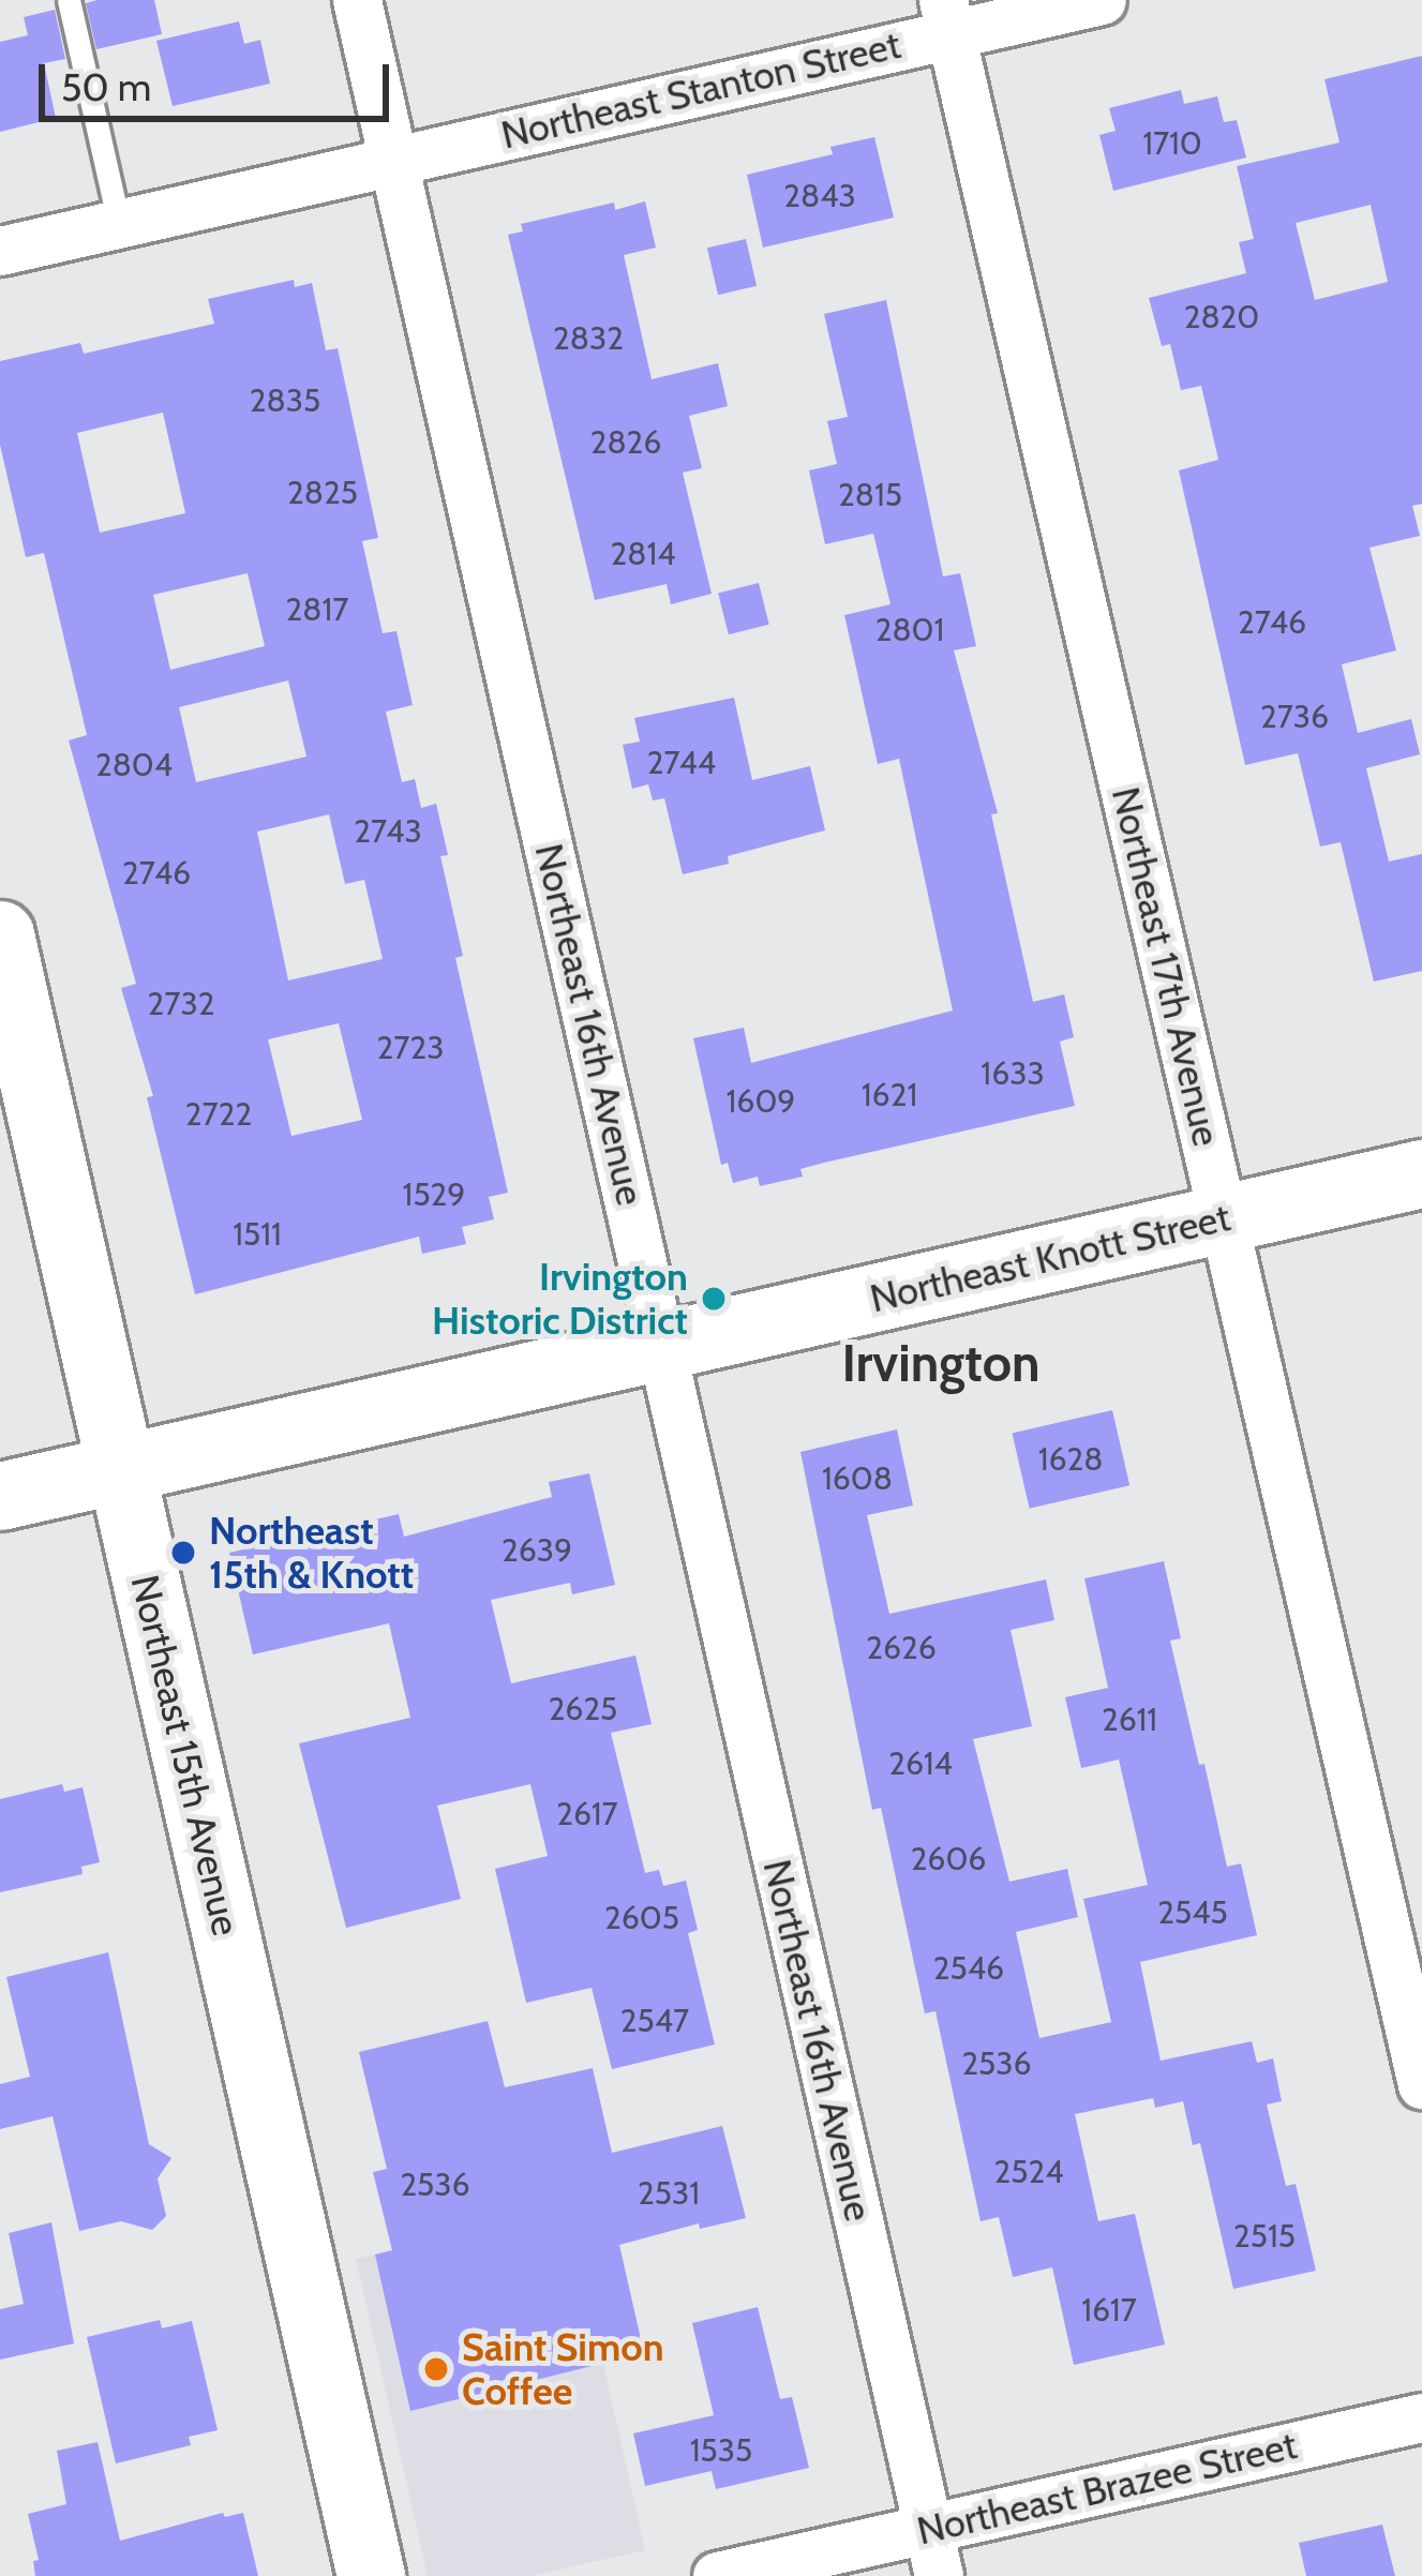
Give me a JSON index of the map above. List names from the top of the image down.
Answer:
{
  "streets": {
    "street": [
      "Northeast Stanton Street",
      "Northeast 17th Avenue",
      "Northeast 16th Avenue",
      "Northeast Knott Street",
      "Northeast 15th Avenue",
      "Northeast Brazee Street"
    ]
  },
  "crossings": [
    ["Northeast Stanton Street", "Northeast 17th Avenue"],
    ["Northeast Stanton Street", "Northeast 16th Avenue"],
    ["Northeast 17th Avenue", "Northeast Knott Street"],
    ["Northeast 16th Avenue", "Northeast Knott Street"],
    ["Northeast 16th Avenue", "Northeast Brazee Street"],
    ["Northeast Knott Street", "Northeast 15th Avenue"]
  ],
  "districts": ["Irvington"],
  "places": ["Irvington Historic District", "Northeast 15th & Knott", "Saint Simon Coffee"],
  "house_numbers": [
    "1710",
    "2843",
    "2820",
    "2832",
    "2835",
    "2826",
    "2825",
    "2815",
    "2814",
    "2817",
    "2746",
    "2801",
    "2736",
    "2744",
    "2804",
    "2743",
    "2746",
    "2732",
    "2723",
    "1633",
    "1621",
    "1609",
    "2722",
    "1529",
    "1511",
    "1628",
    "1608",
    "2639",
    "2626",
    "2625",
    "2611",
    "2614",
    "2617",
    "2606",
    "2545",
    "2605",
    "2546",
    "2547",
    "2536",
    "2524",
    "2536",
    "2531",
    "2515",
    "1617",
    "1535"
  ],
  "scale_bar": "50 m"
}
